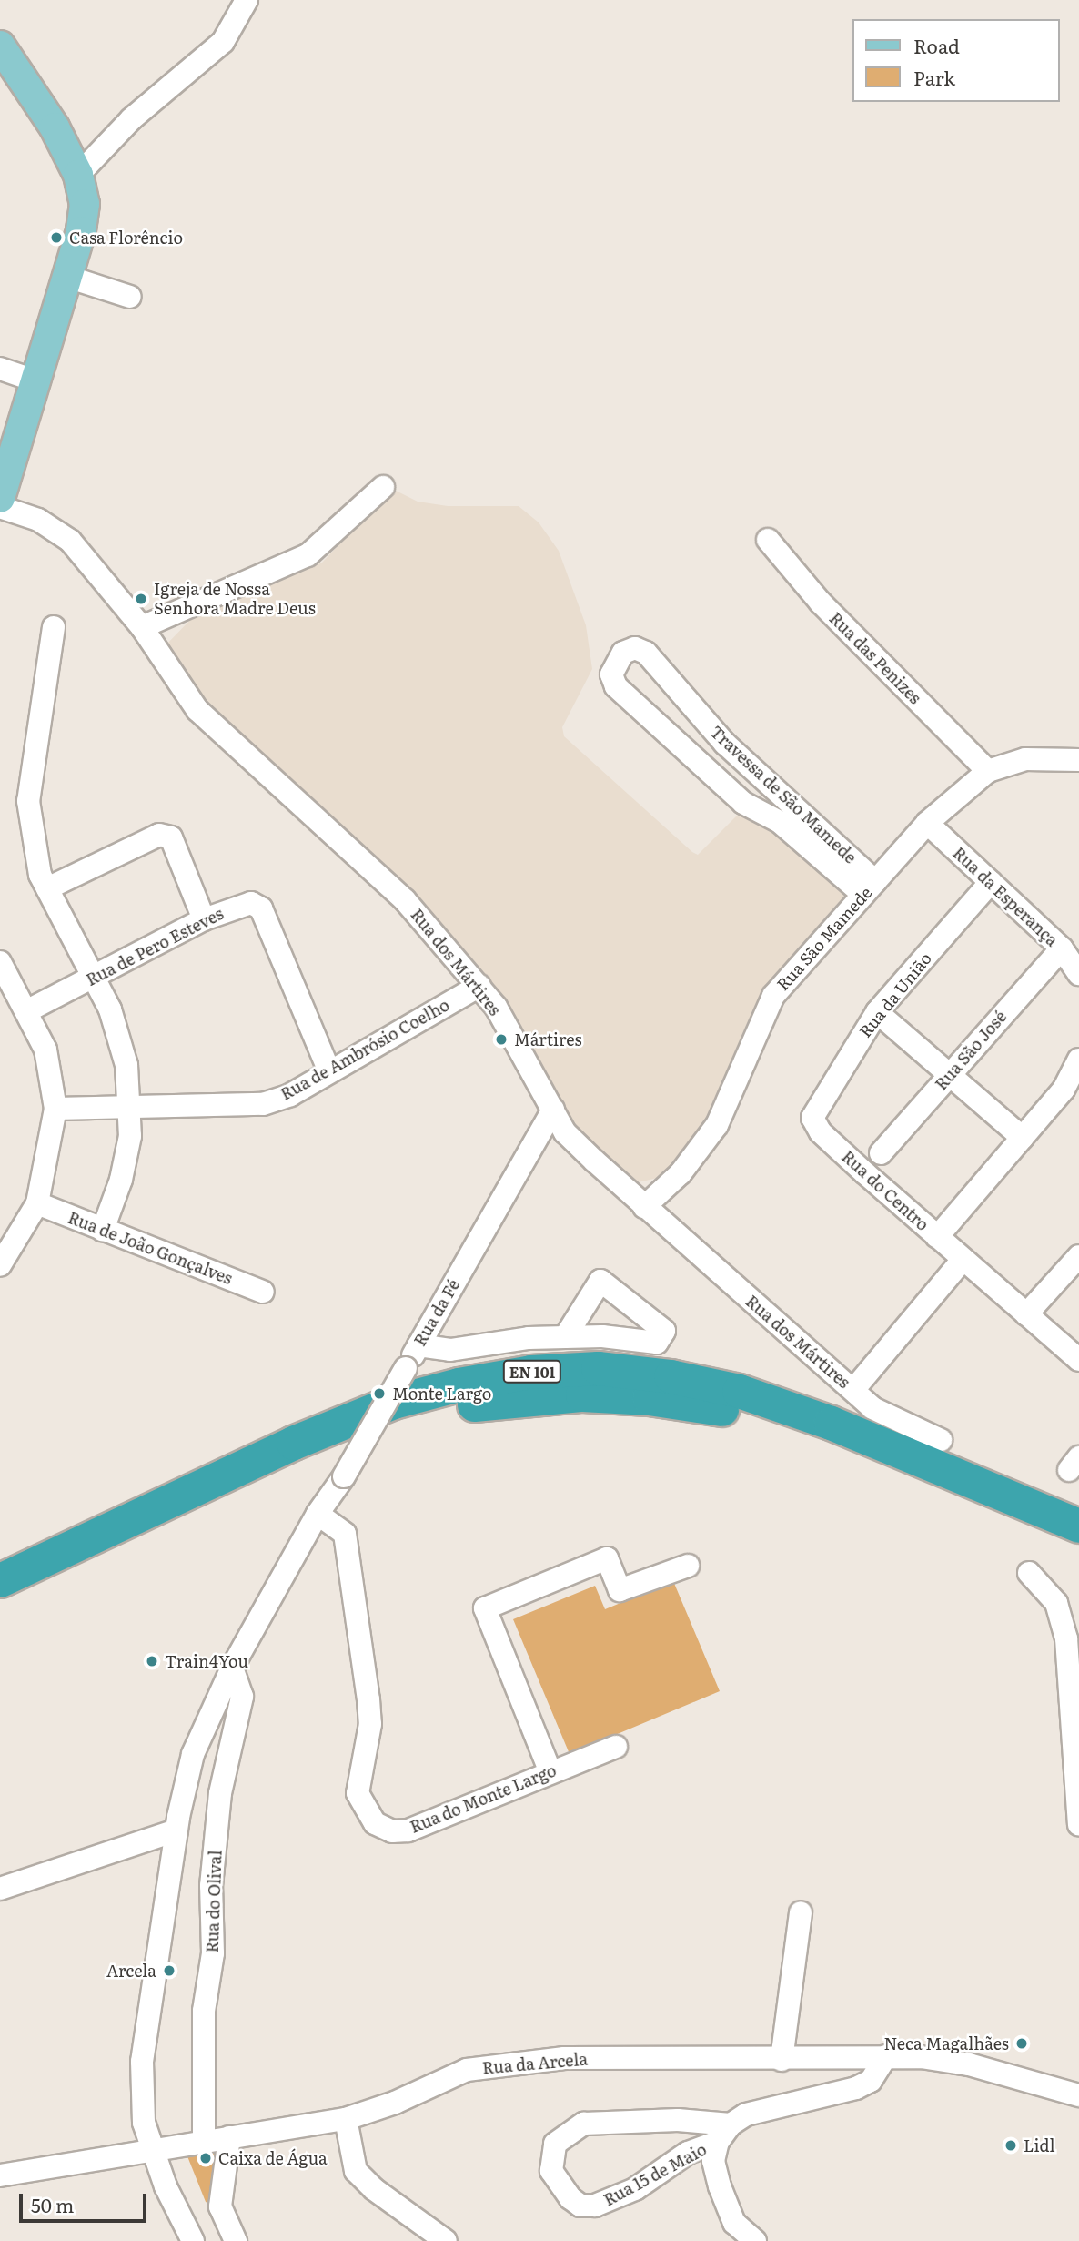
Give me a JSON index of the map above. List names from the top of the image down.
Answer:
{
  "streets": {
    "highway": ["EN 101"],
    "street": [
      "Rua das Penizes",
      "Travessa de São Mamede",
      "Rua da Esperança",
      "Rua São Mamede",
      "Rua de Pero Esteves",
      "Rua dos Mártires",
      "Rua da União",
      "Rua de Ambrósio Coelho",
      "Rua São José",
      "Rua do Centro",
      "Rua de João Gonçalves",
      "Rua da Fé",
      "Rua do Monte Largo",
      "Rua do Olival",
      "Rua da Arcela",
      "Rua 15 de Maio"
    ]
  },
  "crossings": [
    ["Rua das Penizes", "Rua São Mamede"],
    ["Travessa de São Mamede", "Rua São Mamede"],
    ["Rua da Esperança", "Rua São Mamede"],
    ["Rua da Esperança", "Rua da União"],
    ["Rua da Esperança", "Rua São José"],
    ["Rua São Mamede", "Rua dos Mártires"],
    ["Rua de Pero Esteves", "Rua de Ambrósio Coelho"],
    ["Rua dos Mártires", "Rua de Ambrósio Coelho"],
    ["Rua dos Mártires", "Rua da Fé"],
    ["Rua da União", "Rua do Centro"],
    ["Rua da Fé", "Rua do Monte Largo"],
    ["Rua da Fé", "Rua do Olival"],
    ["Rua da Fé", "Rua da Arcela"],
    ["Rua do Olival", "Rua da Arcela"],
    ["Rua da Arcela", "Rua 15 de Maio"]
  ],
  "places": [
    "Casa Florêncio",
    "Igreja de Nossa Senhora Madre Deus",
    "Mártires",
    "Monte Largo",
    "Train4You",
    "Arcela",
    "Neca Magalhães",
    "Lidl",
    "Caixa de Água"
  ],
  "legend": ["Road", "Park"],
  "scale_bar": "50 m"
}
